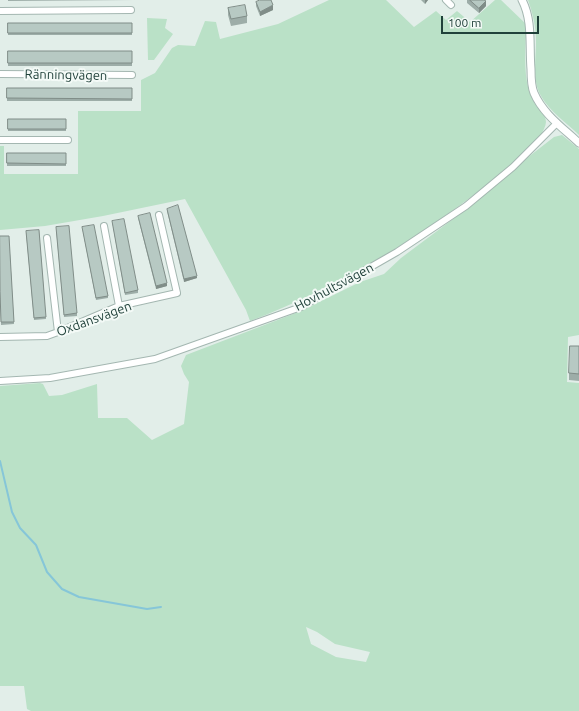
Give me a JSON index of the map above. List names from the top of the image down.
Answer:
{
  "streets": {
    "street": ["Ränningvägen", "Hovhultsvägen", "Oxdansvägen"]
  },
  "scale_bar": "100 m"
}
